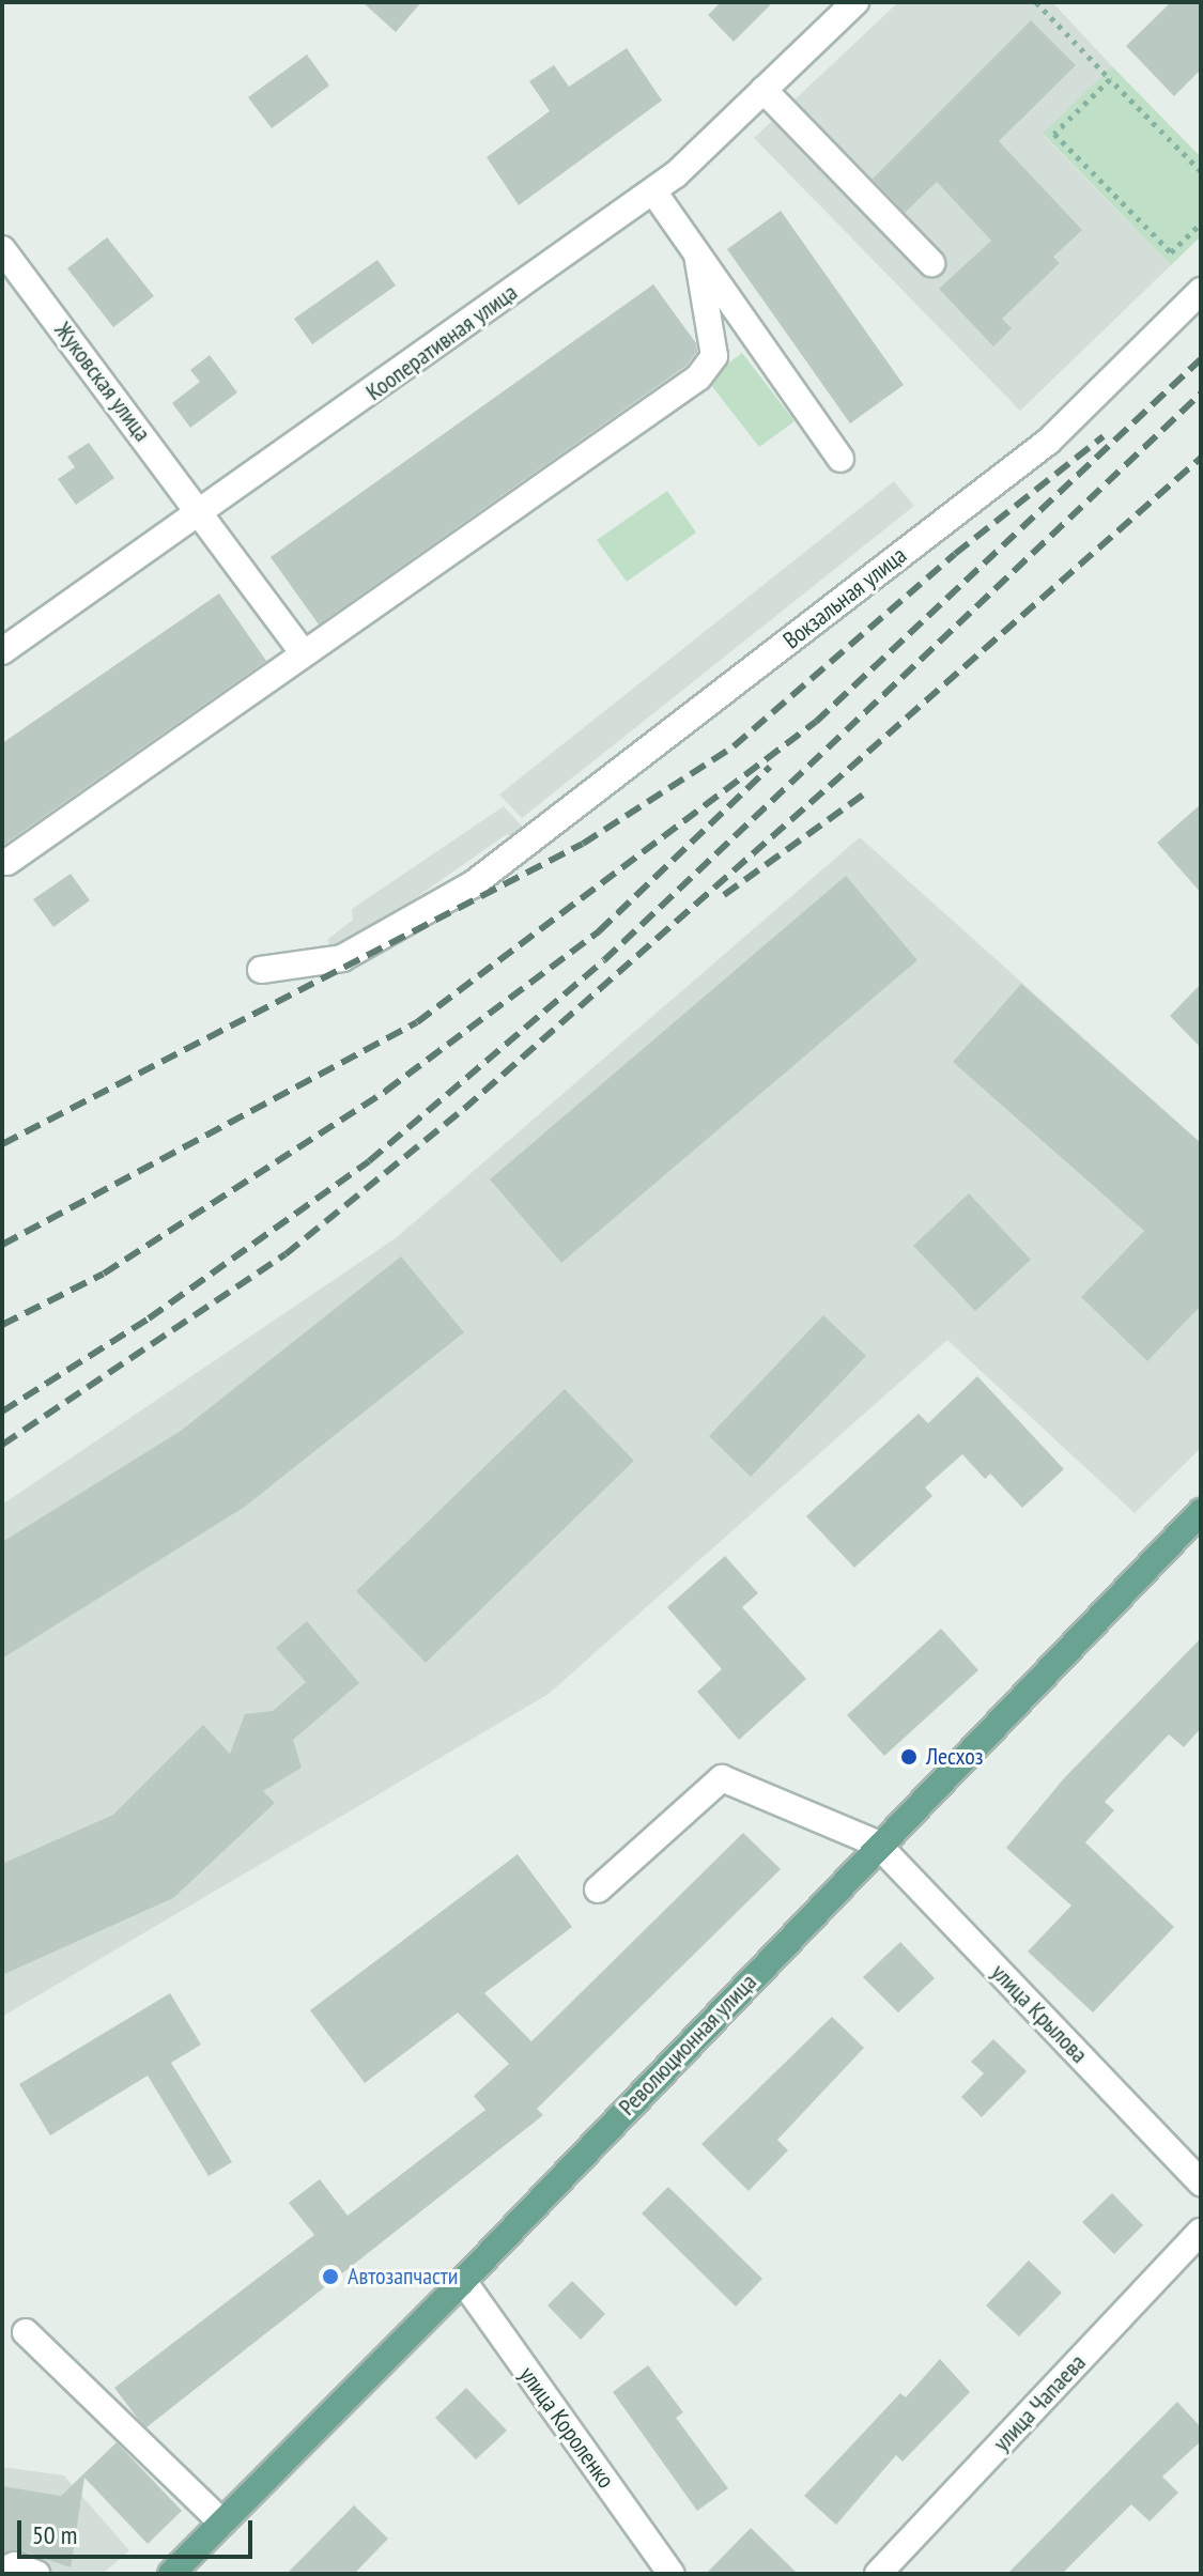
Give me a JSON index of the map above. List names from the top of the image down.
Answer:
{
  "streets": {
    "main road": ["Революционная улица"],
    "street": [
      "Кооперативная улица",
      "Жуковская улица",
      "Вокзальная улица",
      "улица Крылова",
      "улица Чапаева",
      "улица Короленко"
    ]
  },
  "crossings": [
    ["Кооперативная улица", "Жуковская улица"],
    ["улица Крылова", "Революционная улица"],
    ["Революционная улица", "улица Короленко"]
  ],
  "places": ["Лесхоз", "Автозапчасти"],
  "scale_bar": "50 m"
}
